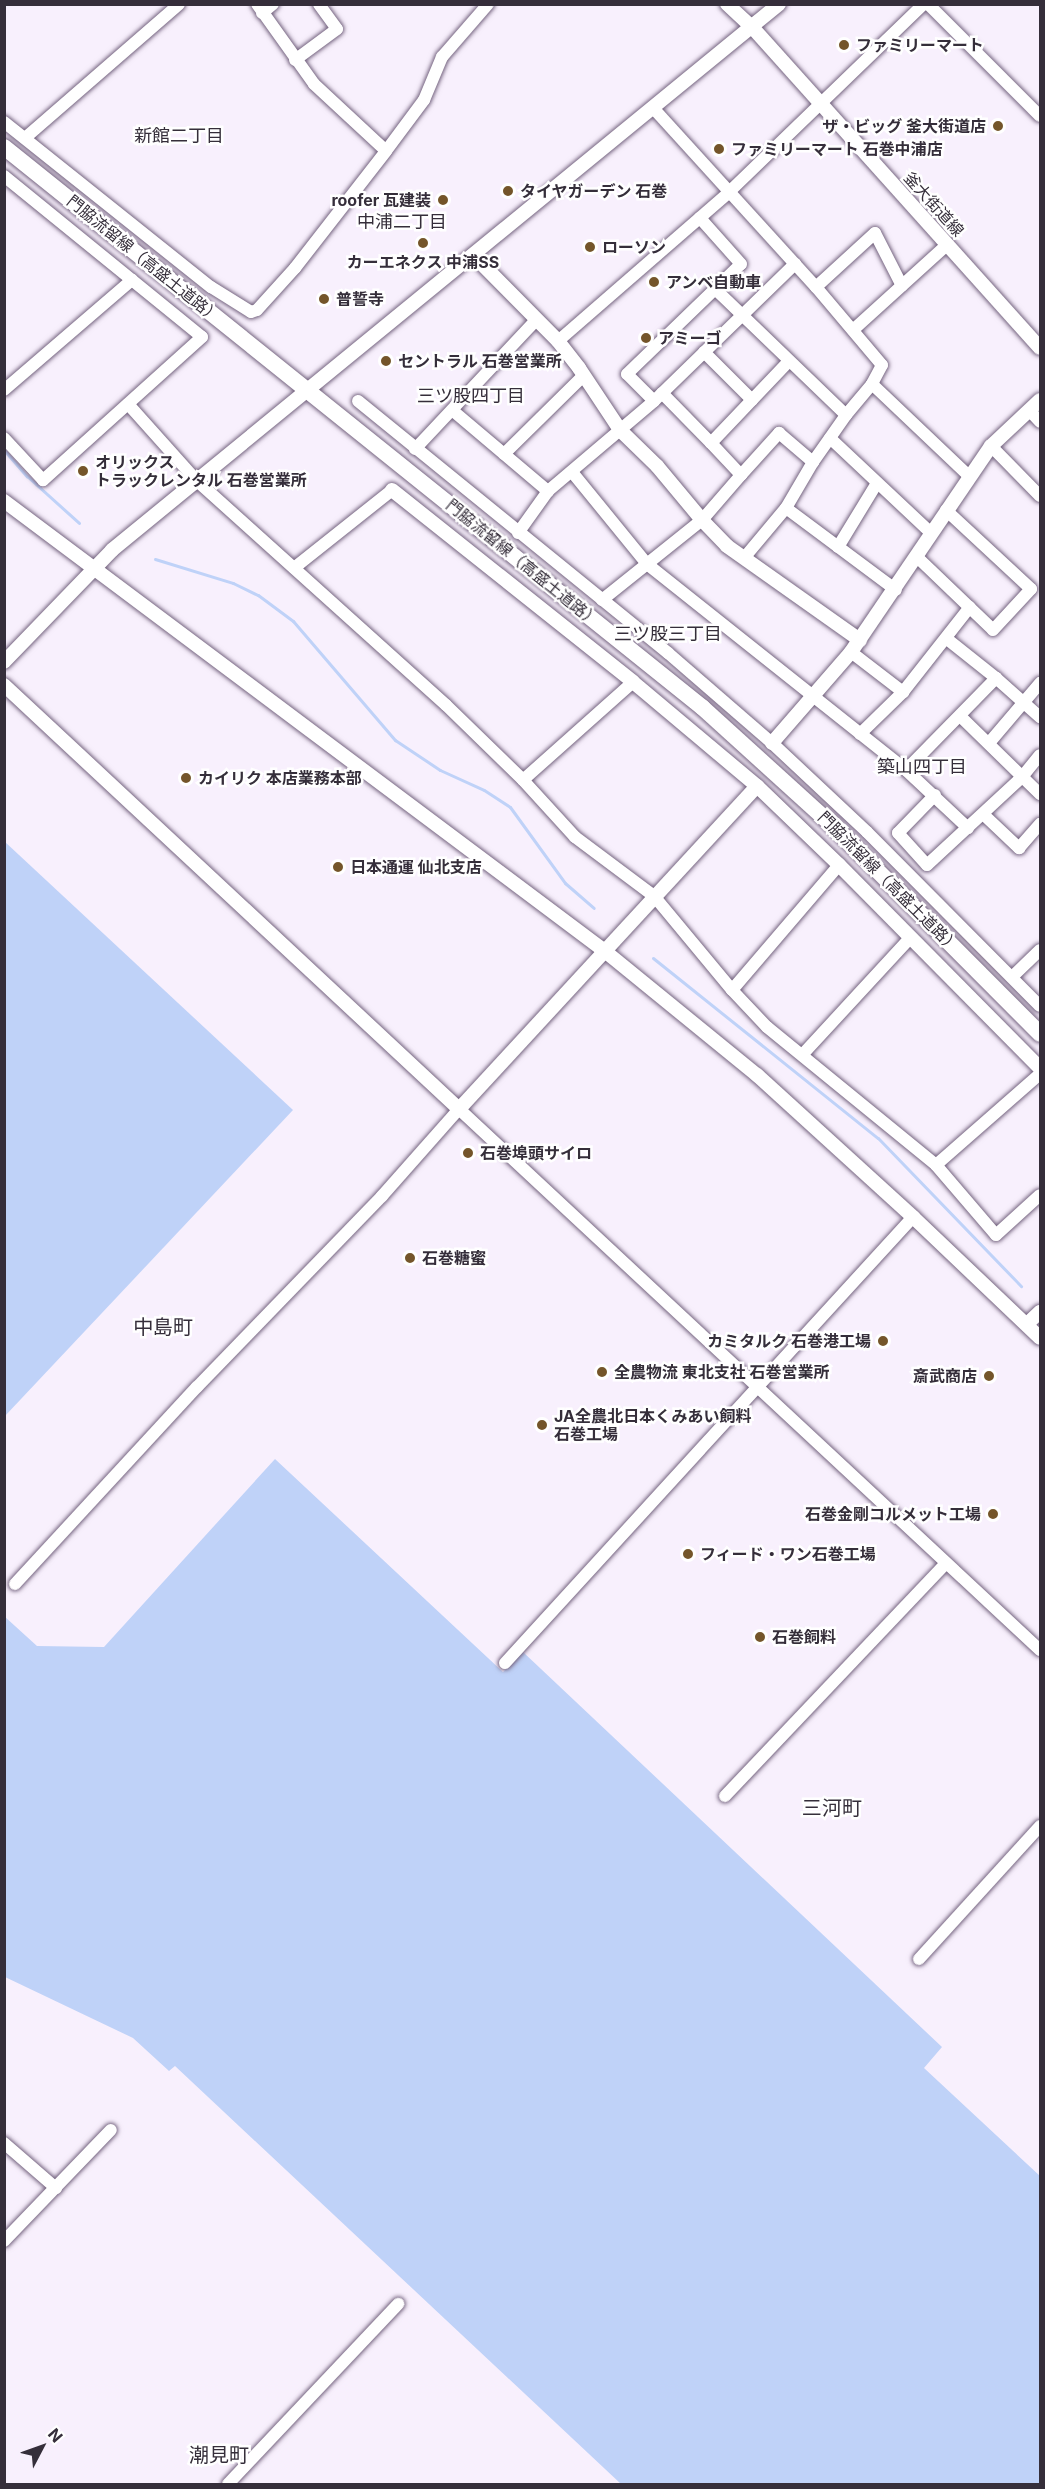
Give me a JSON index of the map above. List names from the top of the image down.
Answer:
{
  "streets": {
    "main road": ["門脇流留線（高盛土道路）"],
    "street": ["釜大街道線"]
  },
  "districts": [
    "新館二丁目",
    "中浦二丁目",
    "三ツ股四丁目",
    "三ツ股三丁目",
    "築山四丁目",
    "中島町",
    "三河町",
    "潮見町"
  ],
  "places": [
    "ファミリーマート",
    "ザ・ビッグ 釜大街道店",
    "ファミリーマート 石巻中浦店",
    "タイヤガーデン 石巻",
    "roofer 瓦建装",
    "カーエネクス 中浦SS",
    "ローソン",
    "アンベ自動車",
    "普誓寺",
    "アミーゴ",
    "セントラル 石巻営業所",
    "オリックス トラックレンタル 石巻営業所",
    "カイリク 本店業務本部",
    "日本通運 仙北支店",
    "石巻埠頭サイロ",
    "石巻糖蜜",
    "カミタルク 石巻港工場",
    "全農物流 東北支社 石巻営業所",
    "斎武商店",
    "JA全農北日本くみあい飼料 石巻工場",
    "石巻金剛コルメット工場",
    "フィード・ワン石巻工場",
    "石巻飼料"
  ],
  "north": "top right"
}
